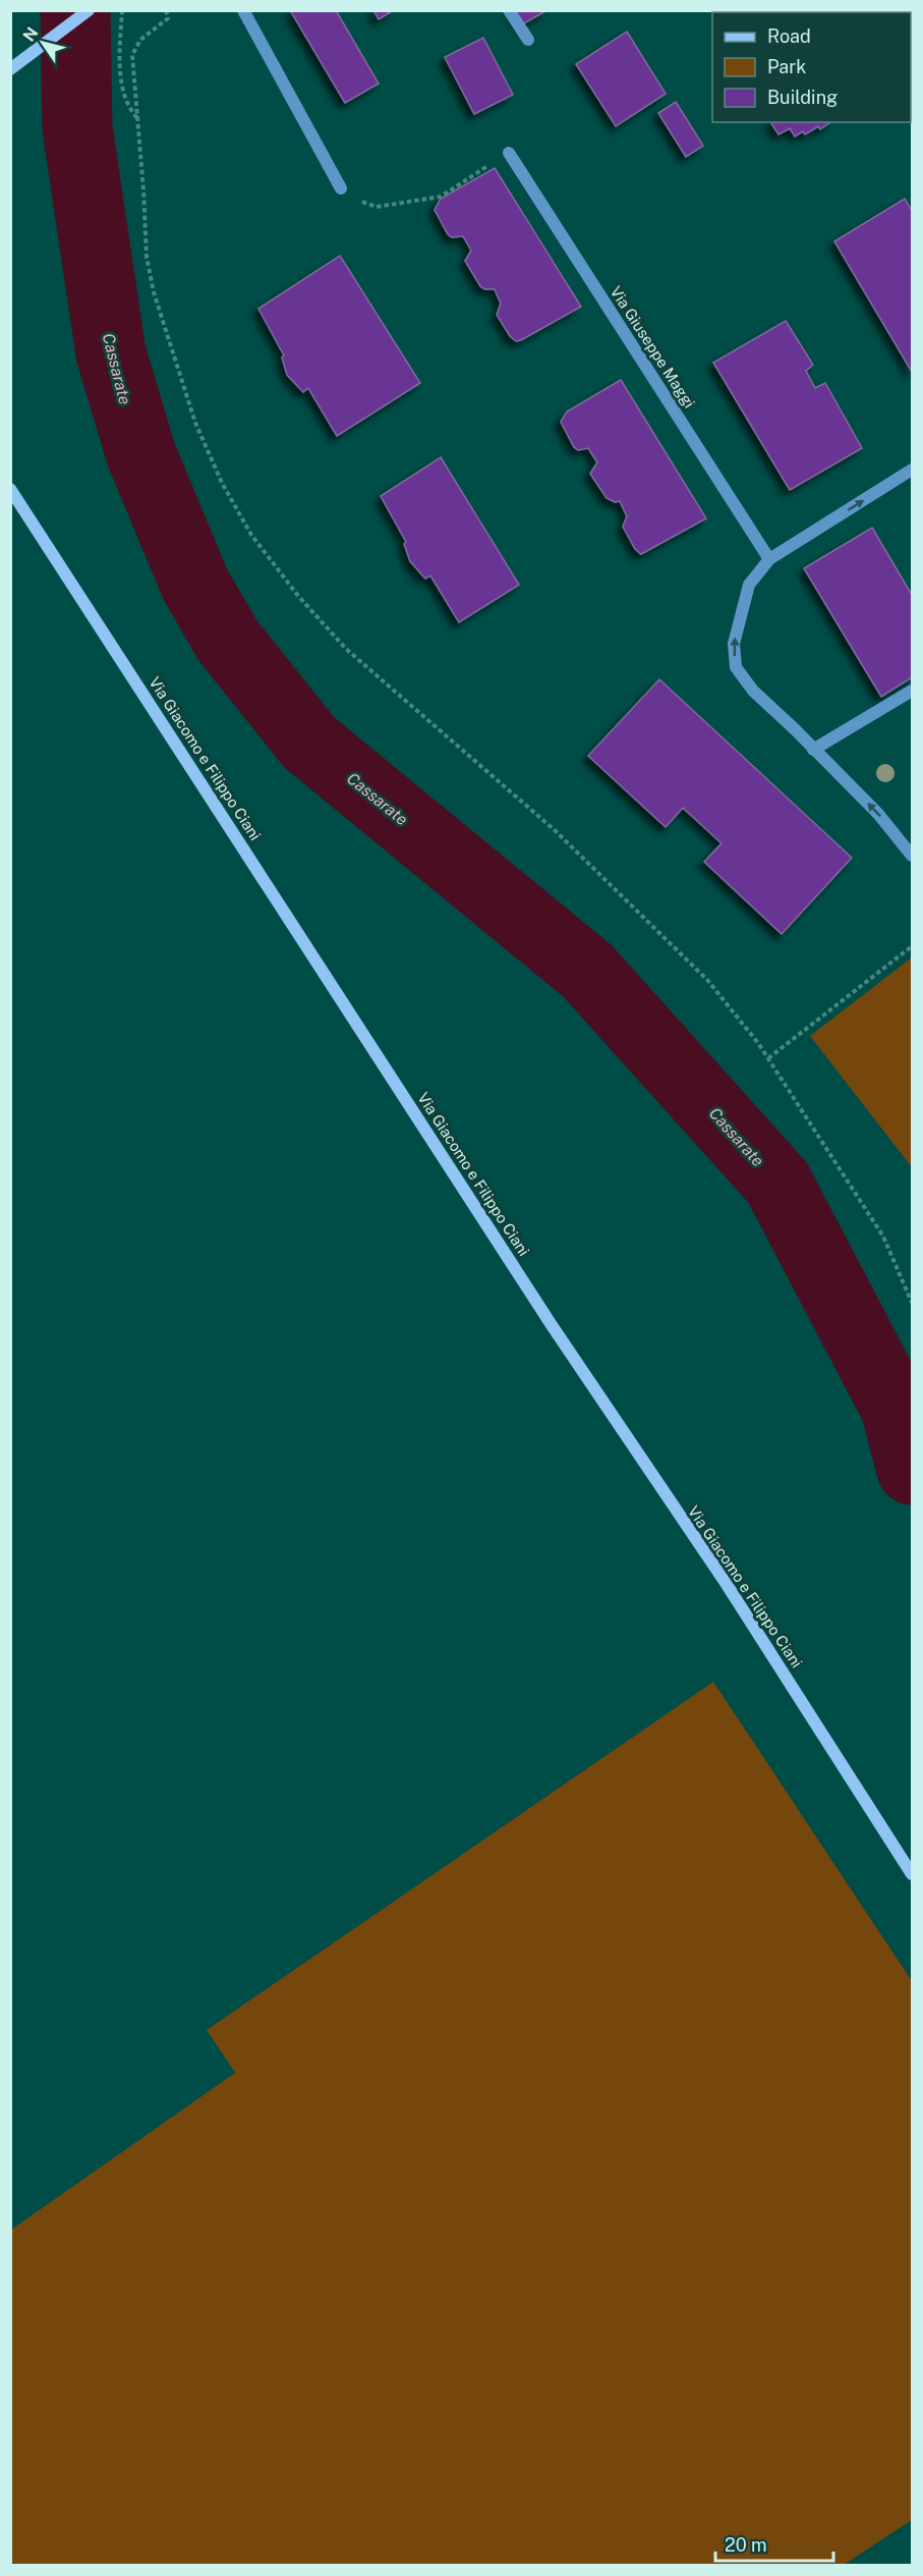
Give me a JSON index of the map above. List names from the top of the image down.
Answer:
{
  "streets": {
    "main road": ["Via Giacomo e Filippo Ciani"],
    "street": ["Via Giuseppe Maggi"]
  },
  "water": ["Cassarate"],
  "legend": ["Road", "Park", "Building"],
  "scale_bar": "20 m",
  "north": "top left"
}
